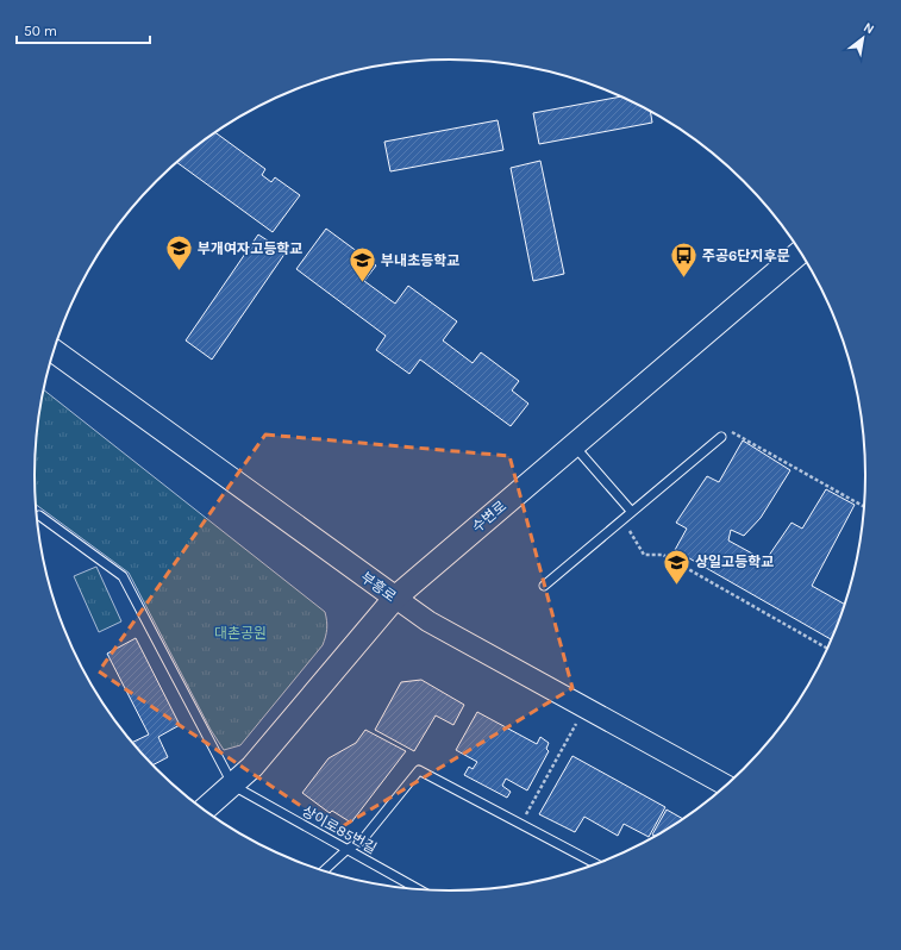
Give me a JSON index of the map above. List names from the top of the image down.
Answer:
{
  "streets": {
    "main road": ["수변로", "부흥로"],
    "lane": ["상이로85번길"]
  },
  "crossings": [
    ["수변로", "부흥로"],
    ["수변로", "상이로85번길"]
  ],
  "parks": ["대촌공원"],
  "places": {
    "school or university": ["부개여자고등학교", "부내초등학교", "상일고등학교"],
    "bus stop": ["주공6단지후문"]
  },
  "scale_bar": "50 m",
  "north": "top right"
}
